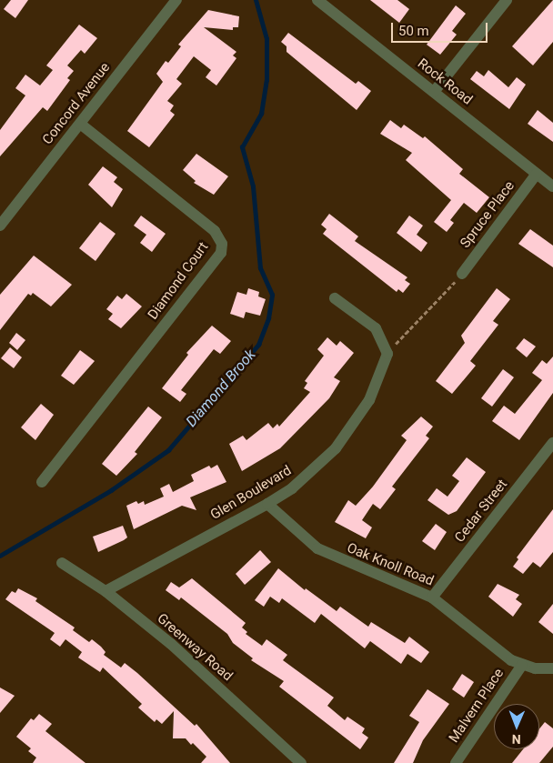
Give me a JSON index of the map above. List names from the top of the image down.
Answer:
{
  "streets": {
    "street": [
      "Rock Road",
      "Concord Avenue",
      "Spruce Place",
      "Diamond Court",
      "Glen Boulevard",
      "Cedar Street",
      "Oak Knoll Road",
      "Greenway Road",
      "Malvern Place"
    ]
  },
  "crossings": [
    ["Rock Road", "Spruce Place"],
    ["Concord Avenue", "Diamond Court"],
    ["Glen Boulevard", "Oak Knoll Road"],
    ["Glen Boulevard", "Greenway Road"],
    ["Cedar Street", "Oak Knoll Road"],
    ["Oak Knoll Road", "Malvern Place"]
  ],
  "water": ["Diamond Brook"],
  "scale_bar": "50 m",
  "north": "bottom"
}
